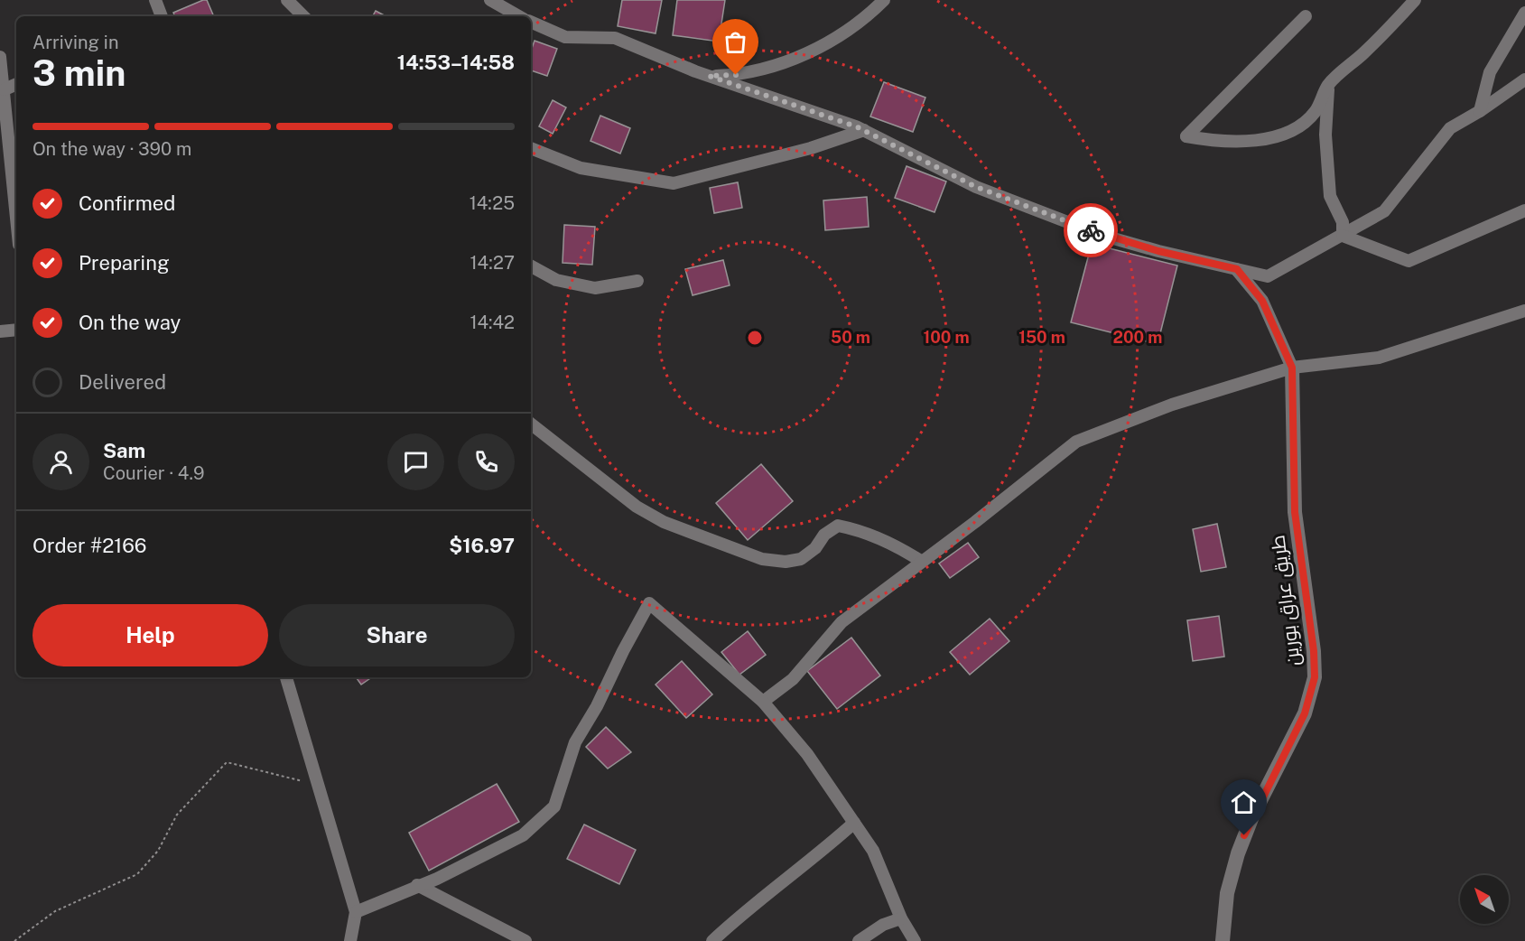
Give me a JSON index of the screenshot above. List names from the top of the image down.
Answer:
{
  "streets": {
    "street": ["طريق عراق بورين"]
  },
  "north": "top left",
  "page": {
    "heading": ["3 min", "Arriving in", "14:53–14:58"],
    "panel": [
      "Sam",
      "Courier · 4.9",
      "Order #2166",
      "$16.97"
    ],
    "bar": "On the way · 390 m",
    "list": [
      ["Confirmed", "14:25"],
      ["Preparing", "14:27"],
      ["On the way", "14:42"],
      "Delivered"
    ],
    "buttons": ["Help", "Share"]
  },
  "rings": [
    "50 m",
    "100 m",
    "150 m",
    "200 m"
  ]
}
